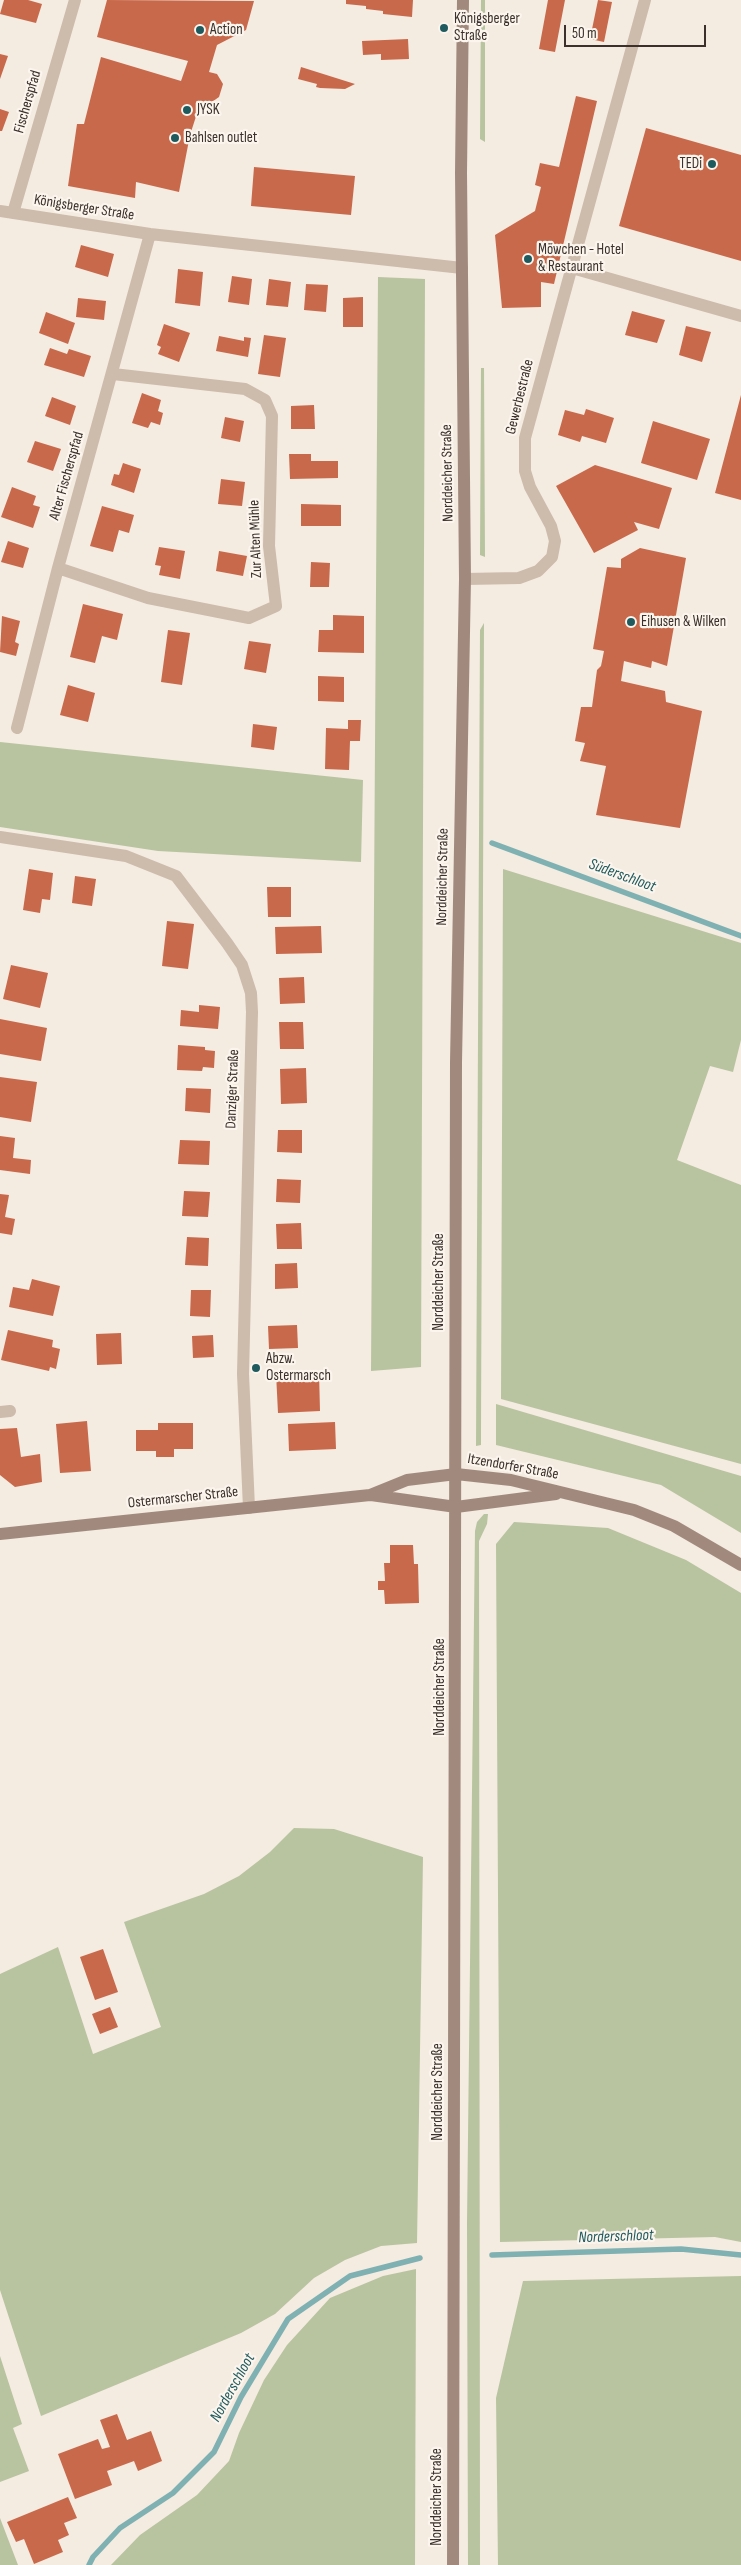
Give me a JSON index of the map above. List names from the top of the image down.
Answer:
{
  "streets": {
    "main road": ["Norddeicher Straße", "Itzendorfer Straße", "Ostermarscher Straße"],
    "street": [
      "Fischerspfad",
      "Königsberger Straße",
      "Gewerbestraße",
      "Alter Fischerspfad",
      "Zur Alten Mühle",
      "Danziger Straße"
    ]
  },
  "crossings": [
    ["Fischerspfad", "Königsberger Straße"],
    ["Königsberger Straße", "Norddeicher Straße"],
    ["Königsberger Straße", "Alter Fischerspfad"],
    ["Gewerbestraße", "Norddeicher Straße"],
    ["Norddeicher Straße", "Itzendorfer Straße"],
    ["Norddeicher Straße", "Ostermarscher Straße"],
    ["Alter Fischerspfad", "Zur Alten Mühle"],
    ["Danziger Straße", "Ostermarscher Straße"],
    ["Itzendorfer Straße", "Ostermarscher Straße"]
  ],
  "water": ["Süderschloot", "Norderschloot"],
  "places": [
    "Königsberger Straße",
    "Action",
    "JYSK",
    "Bahlsen outlet",
    "TEDi",
    "Möwchen - Hotel & Restaurant",
    "Eihusen & Wilken",
    "Abzw. Ostermarsch"
  ],
  "scale_bar": "50 m"
}
